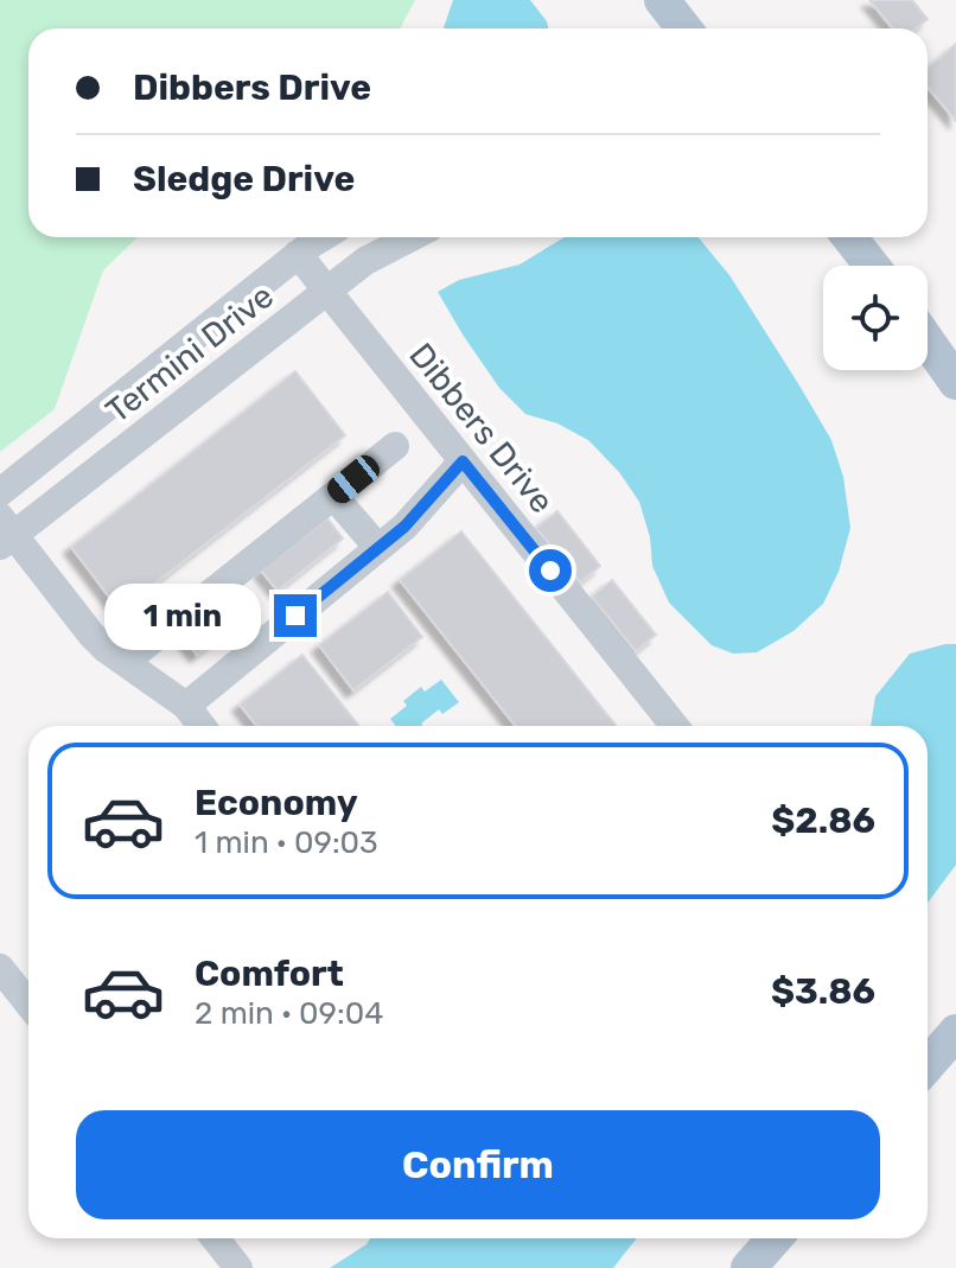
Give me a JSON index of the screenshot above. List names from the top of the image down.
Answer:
{
  "streets": {
    "street": ["Termini Drive", "Dibbers Drive"]
  },
  "crossings": [
    ["Termini Drive", "Dibbers Drive"]
  ],
  "page": {
    "banner": ["Dibbers Drive", "Sledge Drive"],
    "bubble": "1 min",
    "list": [
      {
        "name": "Economy",
        "note": "1 min · 09:03",
        "value": "$2.86"
      },
      {
        "name": "Comfort",
        "note": "2 min · 09:04",
        "value": "$3.86"
      }
    ],
    "buttons": "Confirm"
  }
}
